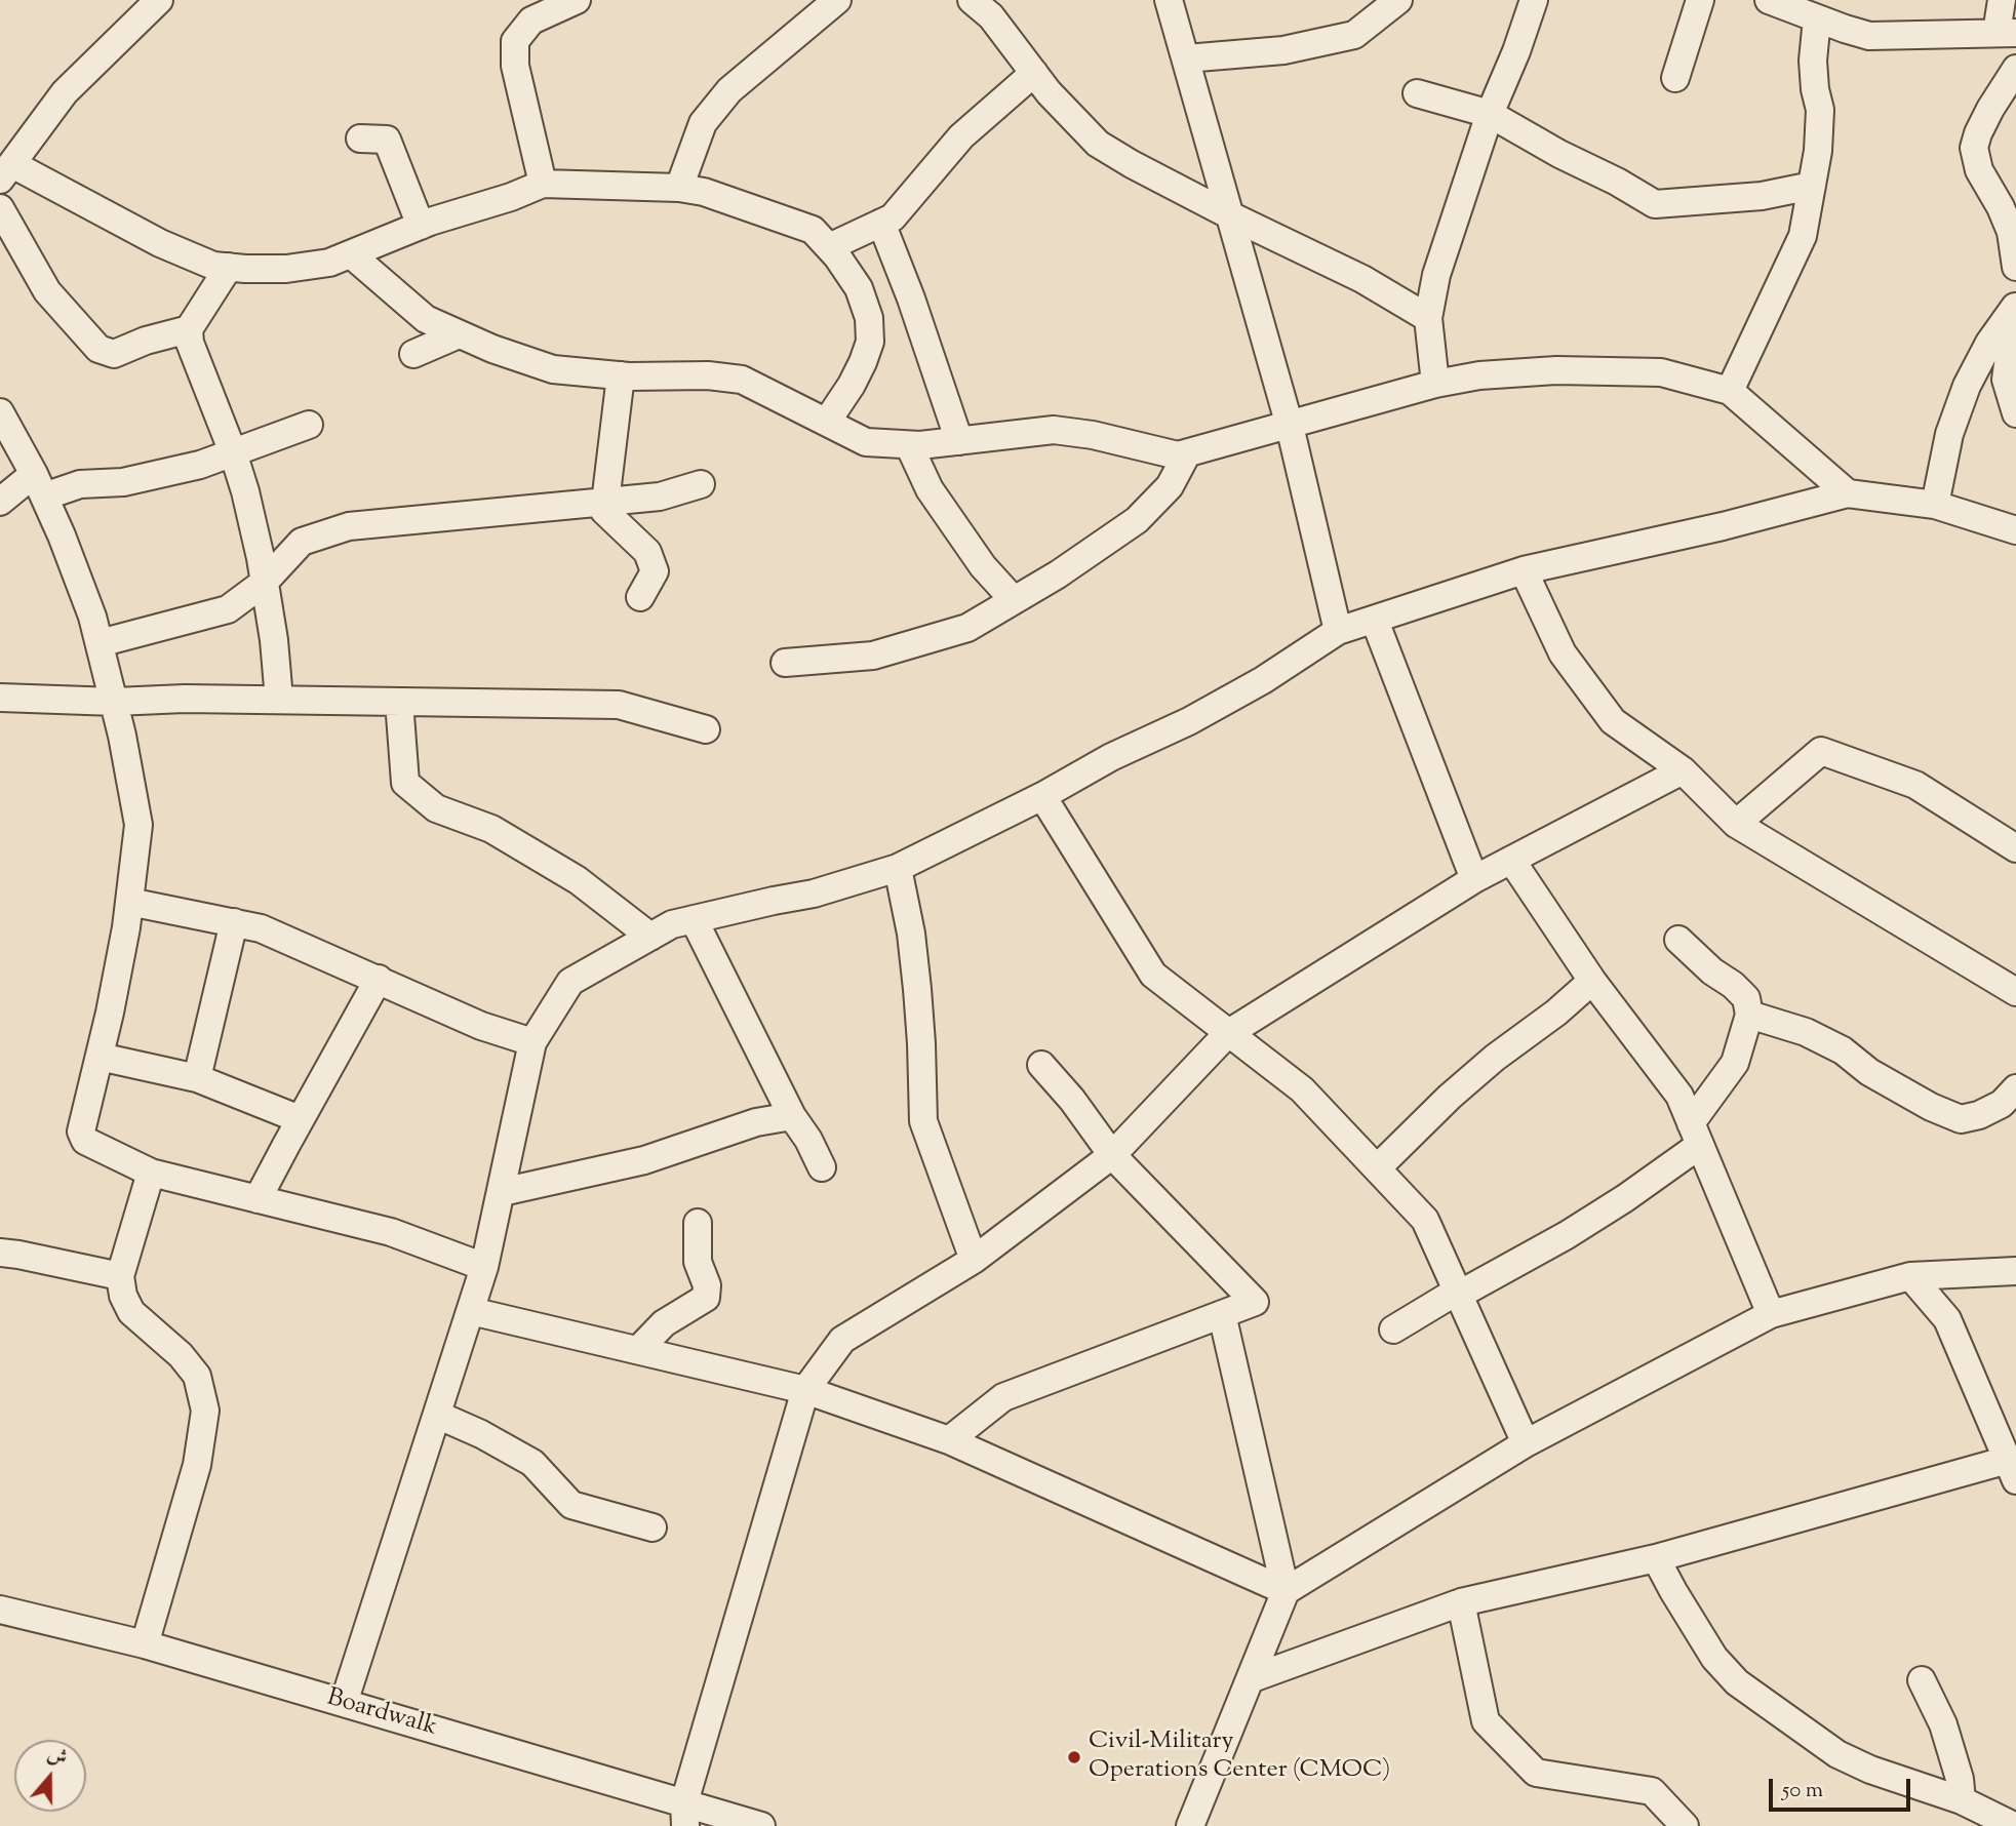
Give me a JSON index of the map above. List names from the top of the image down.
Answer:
{
  "streets": {
    "street": ["Boardwalk"]
  },
  "places": ["Civil-Military Operations Center (CMOC)"],
  "scale_bar": "50 m",
  "north": "top"
}
